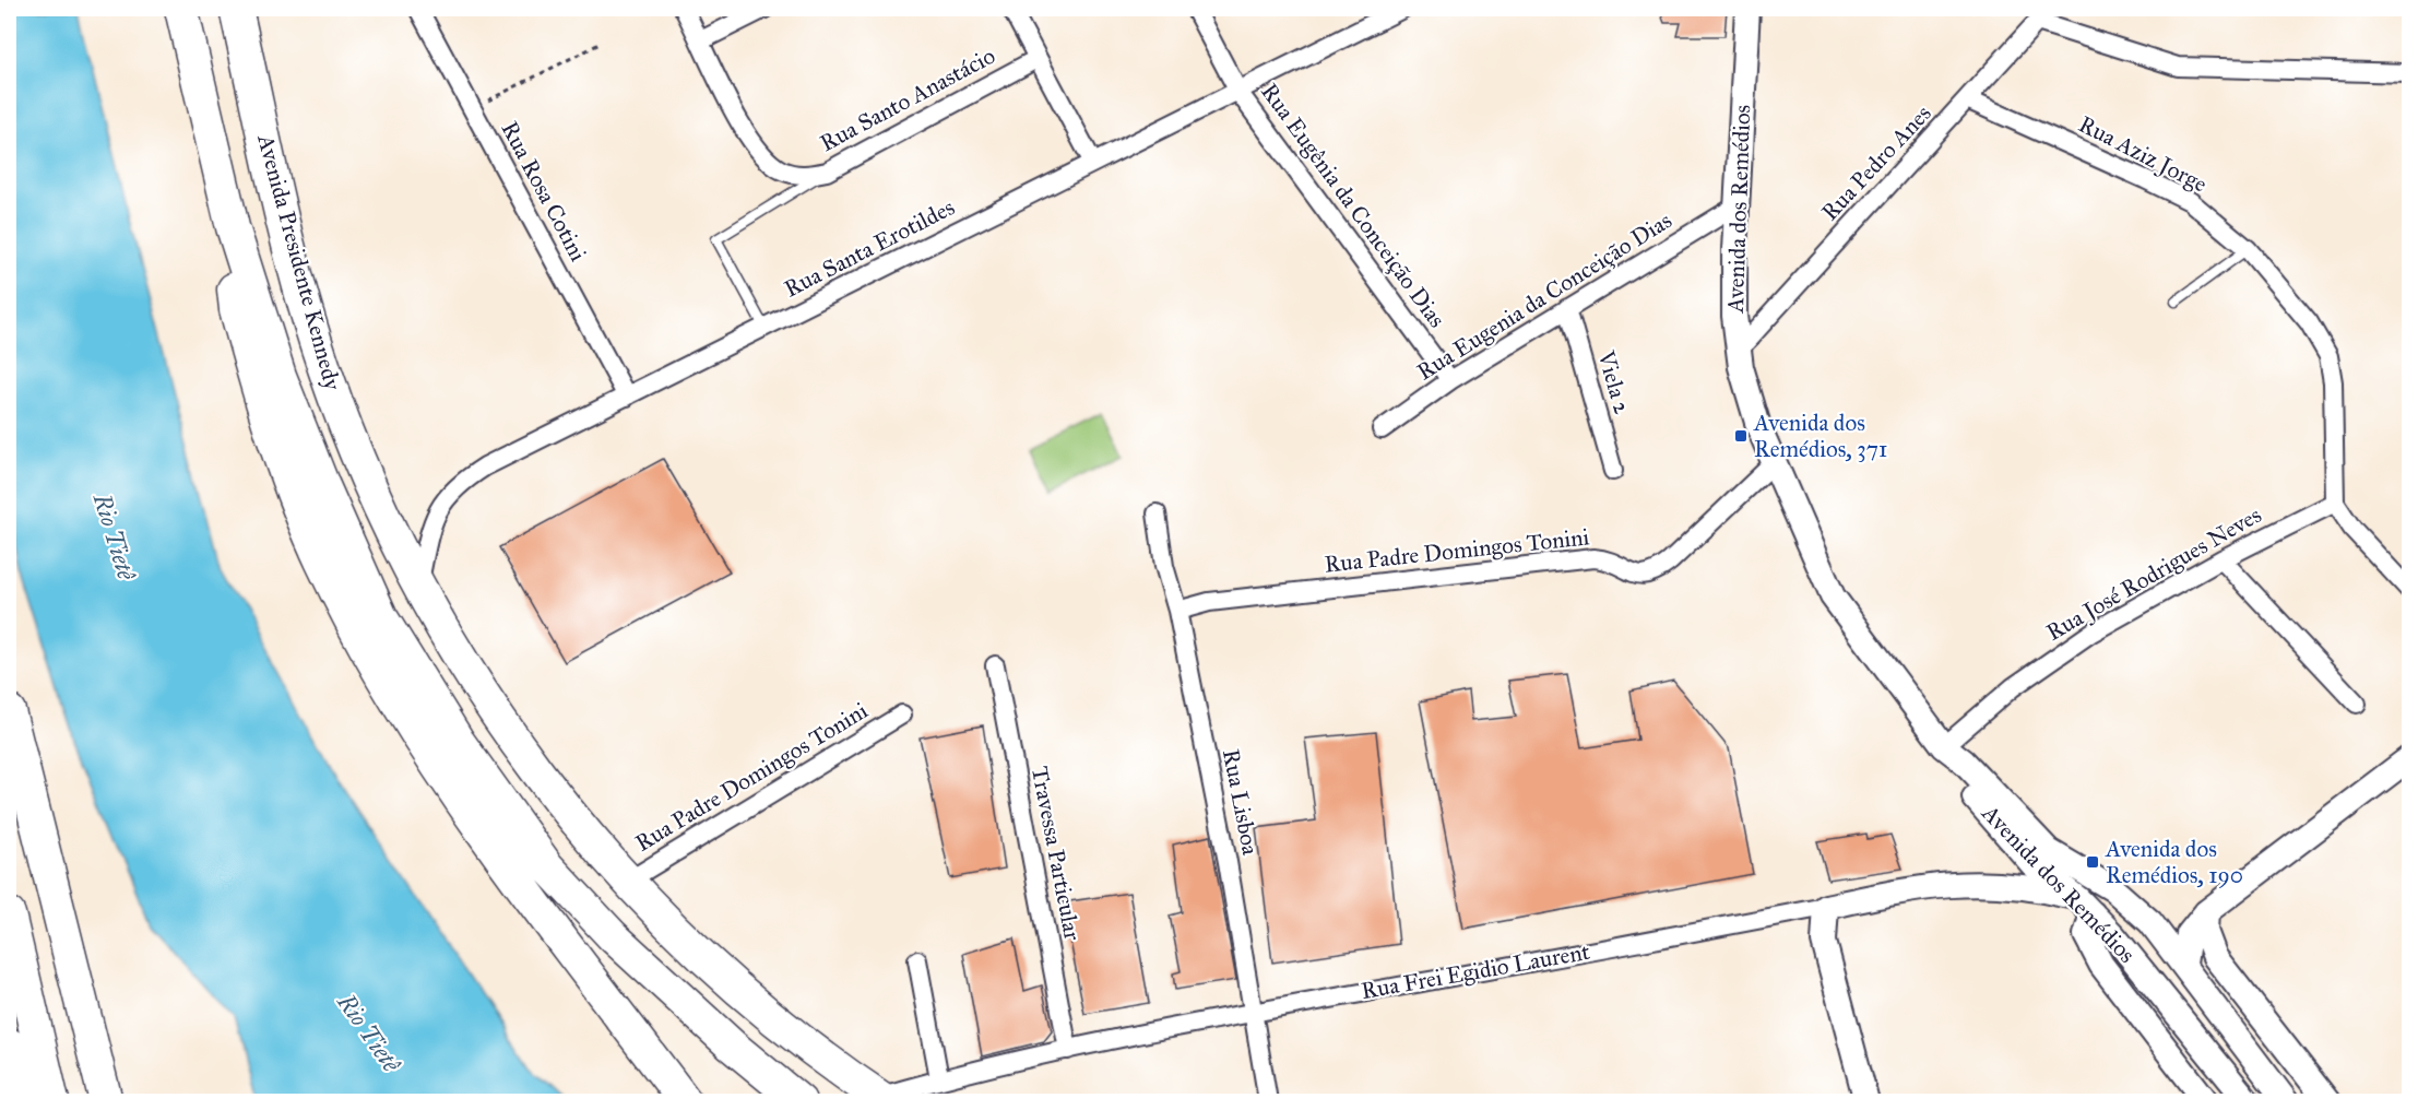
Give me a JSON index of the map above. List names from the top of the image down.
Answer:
{
  "streets": {
    "highway": ["Avenida Presidente Kennedy"],
    "main road": ["Avenida dos Remédios", "Rua Frei Egidio Laurent"],
    "street": [
      "Rua Santo Anastácio",
      "Rua Aziz Jorge",
      "Rua Pedro Anes",
      "Rua Rosa Cotini",
      "Rua Eugênia da Conceição Dias",
      "Rua Santa Erotildes",
      "Rua Eugenia da Conceição Dias",
      "Viela 2",
      "Rua Padre Domingos Tonini",
      "Rua José Rodrigues Neves",
      "Rua Lisboa",
      "Travessa Particular"
    ]
  },
  "crossings": [
    ["Rua Aziz Jorge", "Rua Pedro Anes"],
    ["Rua Aziz Jorge", "Rua José Rodrigues Neves"],
    ["Rua Pedro Anes", "Avenida dos Remédios"],
    ["Rua Rosa Cotini", "Rua Santa Erotildes"],
    ["Rua Eugênia da Conceição Dias", "Rua Santa Erotildes"],
    ["Rua Eugênia da Conceição Dias", "Rua Eugenia da Conceição Dias"],
    ["Avenida dos Remédios", "Rua Eugenia da Conceição Dias"],
    ["Avenida dos Remédios", "Rua Padre Domingos Tonini"],
    ["Avenida dos Remédios", "Rua José Rodrigues Neves"],
    ["Avenida dos Remédios", "Rua Frei Egidio Laurent"],
    ["Rua Santa Erotildes", "Avenida Presidente Kennedy"],
    ["Avenida Presidente Kennedy", "Rua Padre Domingos Tonini"],
    ["Avenida Presidente Kennedy", "Rua Frei Egidio Laurent"],
    ["Rua Eugenia da Conceição Dias", "Viela 2"],
    ["Rua Padre Domingos Tonini", "Rua Lisboa"],
    ["Rua Lisboa", "Rua Frei Egidio Laurent"],
    ["Travessa Particular", "Rua Frei Egidio Laurent"]
  ],
  "water": ["Rio Tietê"],
  "places": {
    "transit": ["Avenida dos Remédios, 371", "Avenida dos Remédios, 190"]
  }
}
